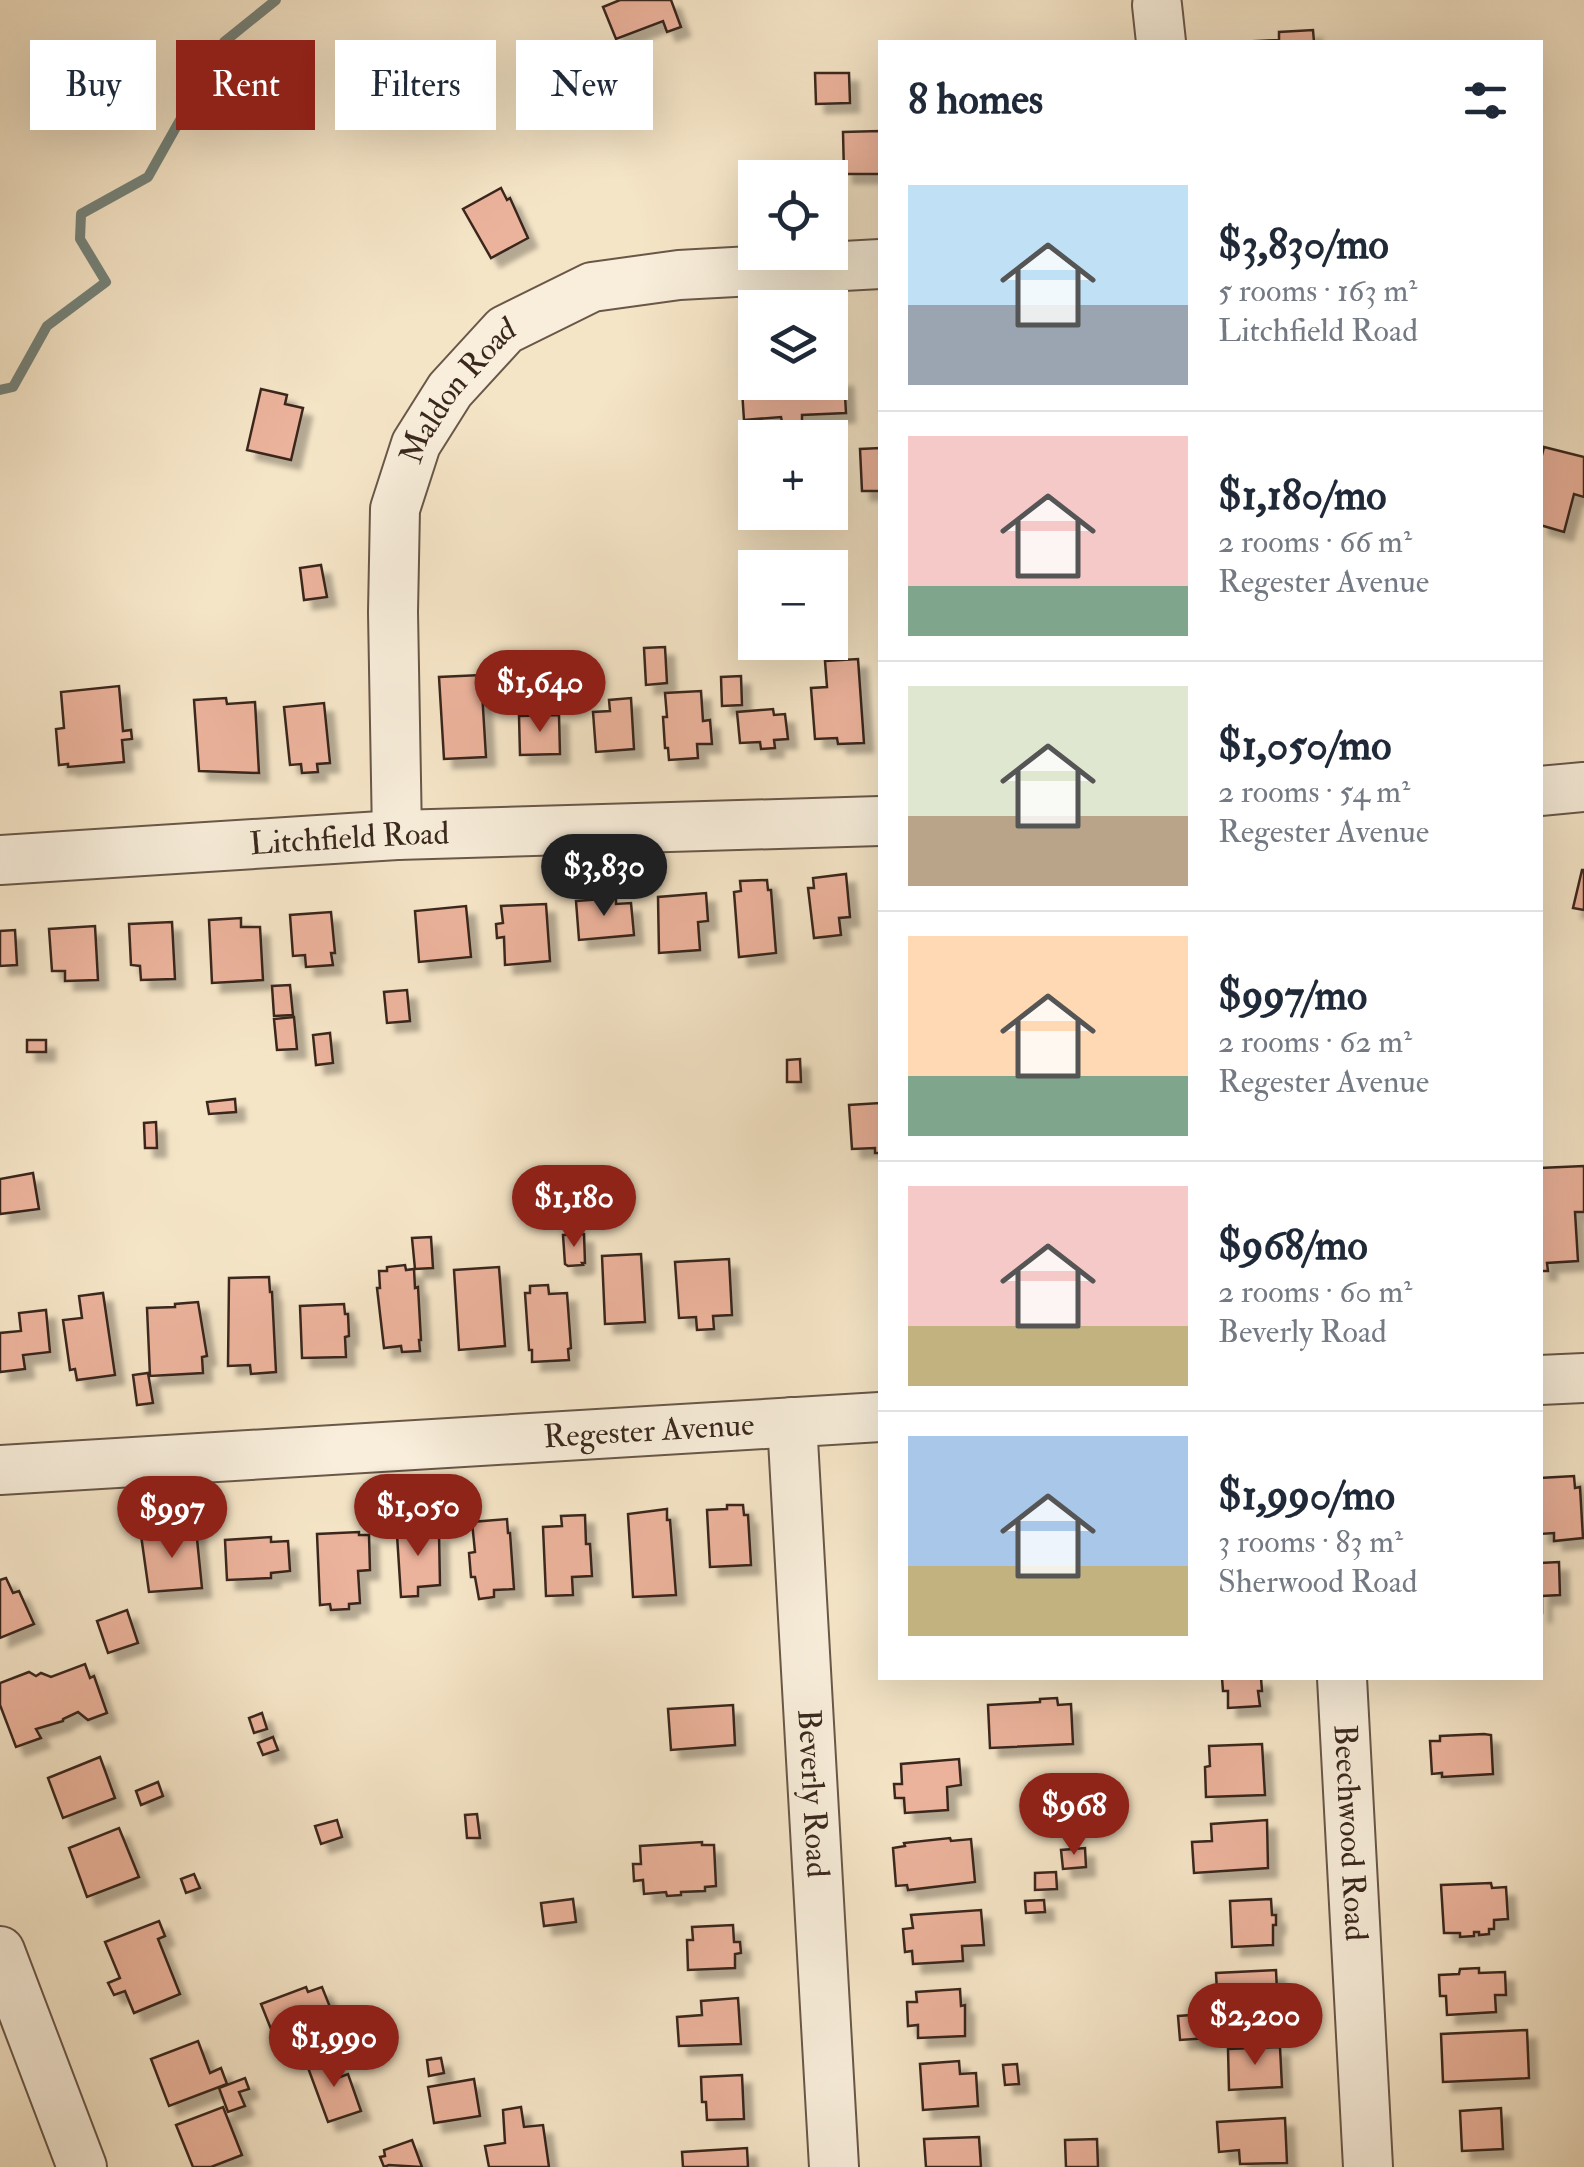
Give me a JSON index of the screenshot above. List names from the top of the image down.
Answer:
{
  "streets": {
    "street": [
      "Maldon Road",
      "Litchfield Road",
      "Regester Avenue",
      "Beverly Road",
      "Beechwood Road"
    ]
  },
  "crossings": [
    ["Maldon Road", "Litchfield Road"],
    ["Regester Avenue", "Beverly Road"]
  ],
  "page": {
    "chip": [
      "Buy",
      "Rent",
      "Filters",
      "New"
    ],
    "heading": "8 homes",
    "map_buttons": ["+", "−"],
    "list": [
      {
        "name": "$3,830/mo",
        "note": "5 rooms · 163 m² · Litchfield Road"
      },
      {
        "name": "$1,180/mo",
        "note": "2 rooms · 66 m² · Regester Avenue"
      },
      {
        "name": "$1,050/mo",
        "note": "2 rooms · 54 m² · Regester Avenue"
      },
      {
        "name": "$997/mo",
        "note": "2 rooms · 62 m² · Regester Avenue"
      },
      {
        "name": "$968/mo",
        "note": "2 rooms · 60 m² · Beverly Road"
      },
      {
        "name": "$1,990/mo",
        "note": "3 rooms · 83 m² · Sherwood Road"
      }
    ],
    "price": [
      "$1,640",
      "$3,830",
      "$1,180",
      "$1,050",
      "$997",
      "$968",
      "$2,200",
      "$1,990"
    ]
  }
}
